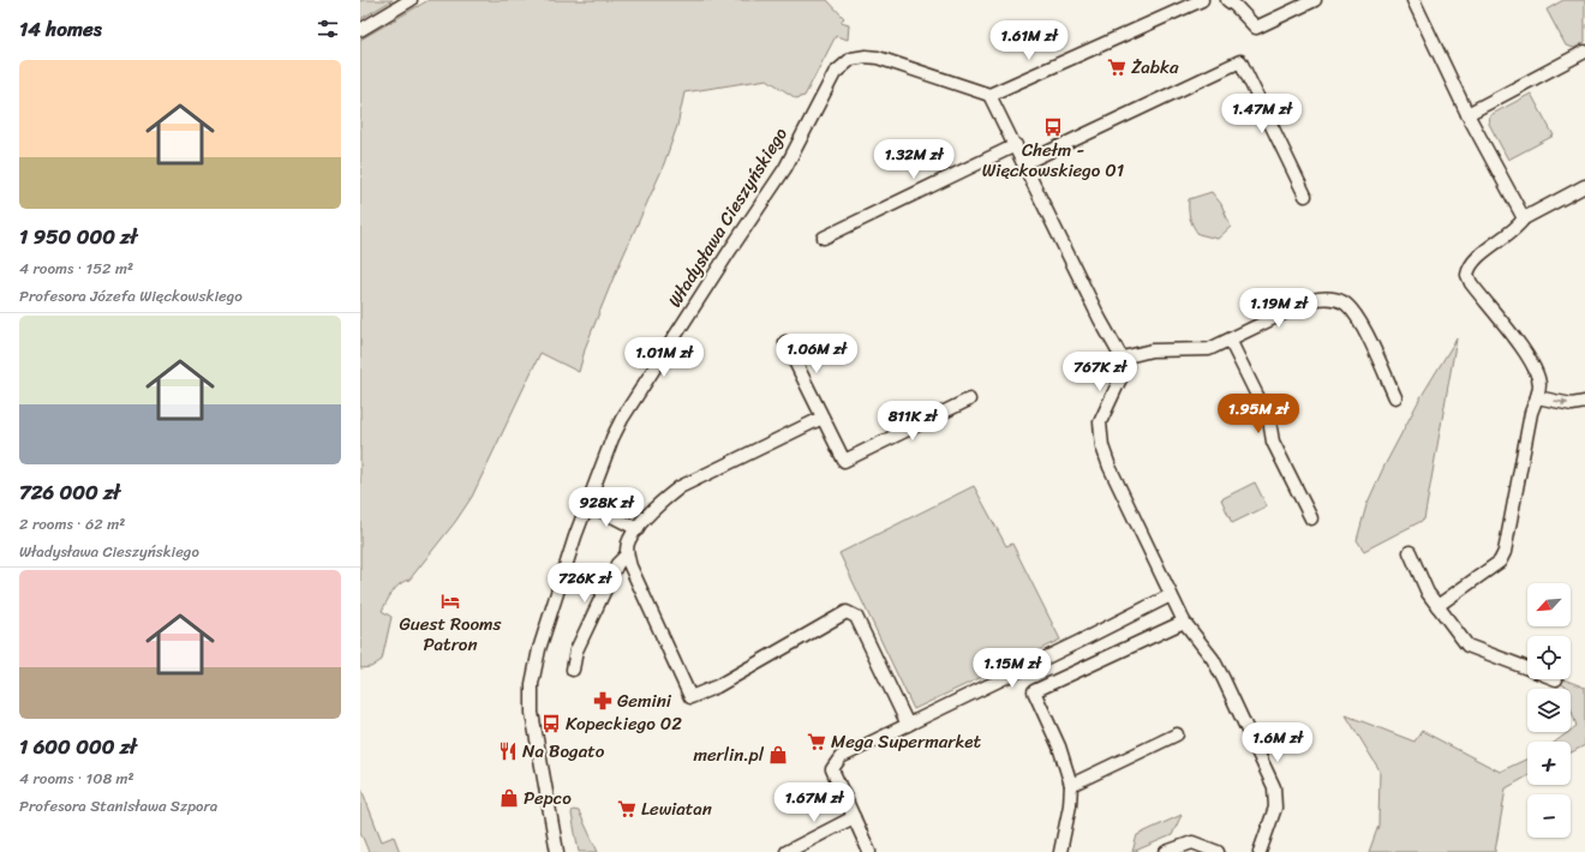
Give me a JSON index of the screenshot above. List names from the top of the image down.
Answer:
{
  "streets": {
    "street": ["Władysława Cieszyńskiego"]
  },
  "places": {
    "supermarket": ["Żabka", "Mega Supermarket", "Lewiatan"],
    "bus stop": ["Chełm - Więckowskiego 01", "Kopeckiego 02"],
    "hotel": ["Guest Rooms Patron"],
    "pharmacy": ["Gemini"],
    "restaurant": ["Na Bogato"],
    "shop": ["merlin.pl", "Pepco"]
  },
  "north": "bottom left",
  "page": {
    "heading": "14 homes",
    "price": [
      "1.61M zł",
      "1.47M zł",
      "1.32M zł",
      "1.19M zł",
      "1.06M zł",
      "1.01M zł",
      "767K zł",
      "1.95M zł",
      "811K zł",
      "928K zł",
      "726K zł",
      "1.15M zł",
      "1.6M zł",
      "1.67M zł"
    ],
    "list": [
      {
        "name": "1 950 000 zł",
        "note": "4 rooms · 152 m² · Profesora Józefa Więckowskiego"
      },
      {
        "name": "726 000 zł",
        "note": "2 rooms · 62 m² · Władysława Cieszyńskiego"
      },
      {
        "name": "1 600 000 zł",
        "note": "4 rooms · 108 m² · Profesora Stanisława Szpora"
      }
    ],
    "map_buttons": ["+", "−"]
  }
}
